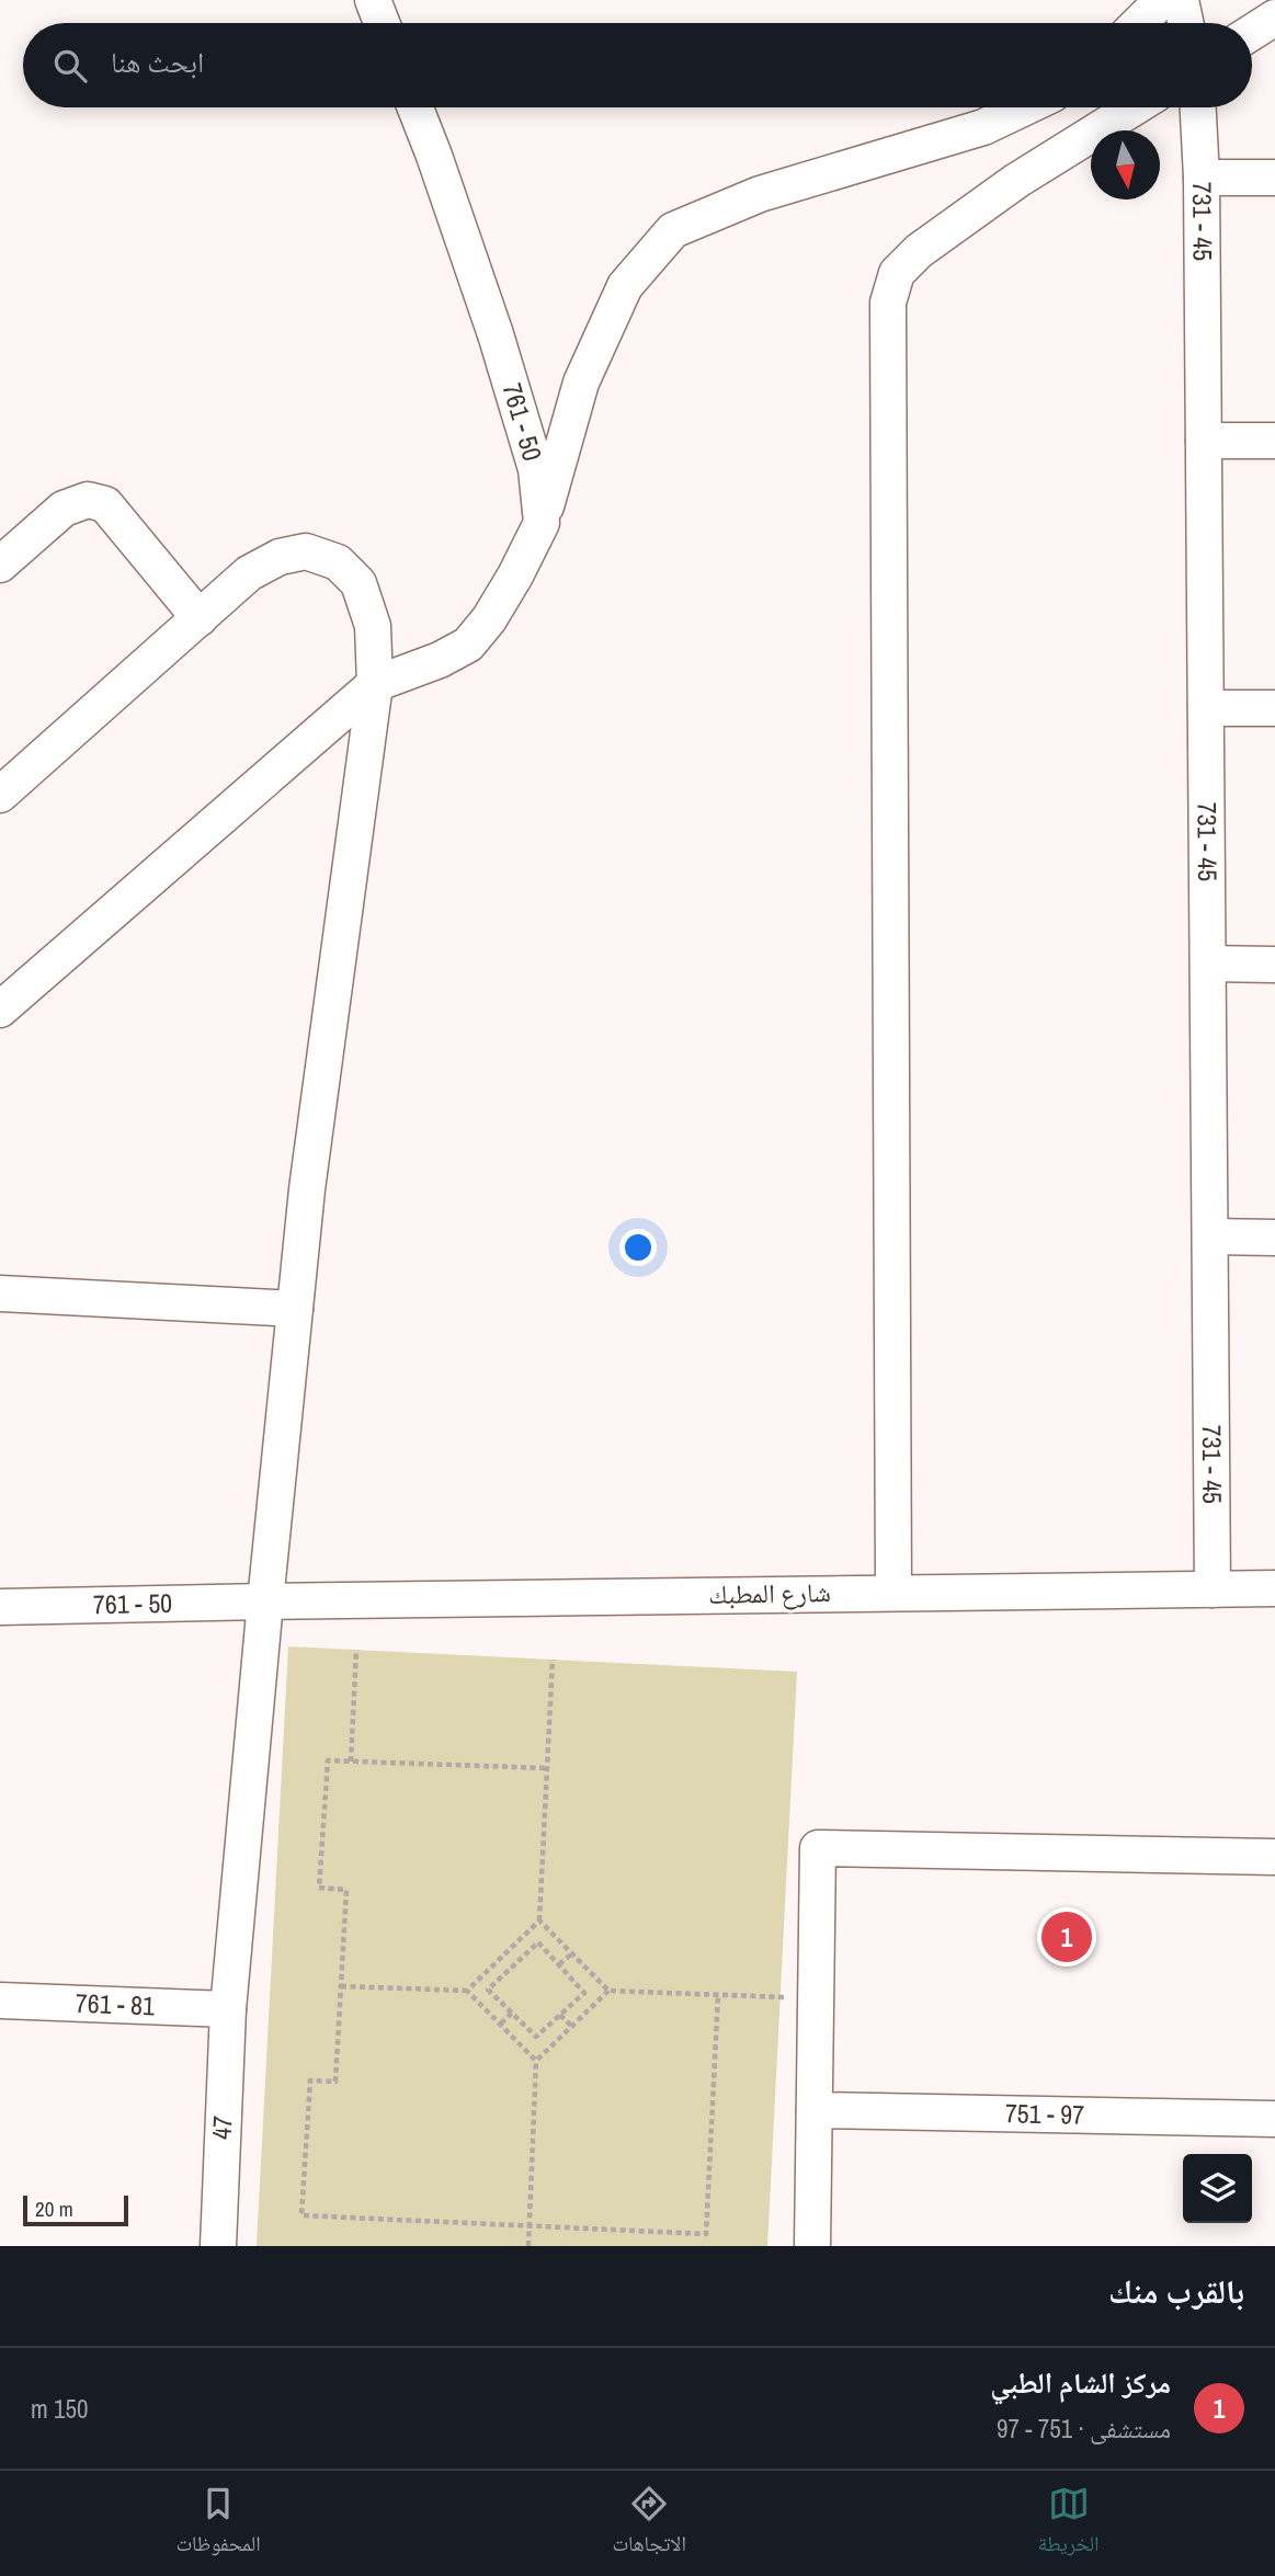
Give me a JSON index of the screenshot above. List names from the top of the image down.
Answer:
{
  "streets": {
    "street": [
      "731 - 45",
      "761 - 50",
      "شارع المطبك",
      "761 - 81",
      "751 - 97",
      "47"
    ]
  },
  "crossings": [
    ["731 - 45", "شارع المطبك"],
    ["761 - 50", "شارع المطبك"],
    ["761 - 50", "47"],
    ["شارع المطبك", "47"],
    ["761 - 81", "47"]
  ],
  "scale_bar": "20 m",
  "north": "bottom",
  "page": {
    "search": "ابحث هنا",
    "pins": "1",
    "scale": "20 m",
    "heading": "بالقرب منك",
    "list": [
      {
        "mark": "1",
        "name": "مركز الشام الطبي",
        "note": "مستشفى · 751 - 97",
        "value": "150 m"
      }
    ],
    "nav": ["الخريطة", "الاتجاهات", "المحفوظات"]
  }
}
